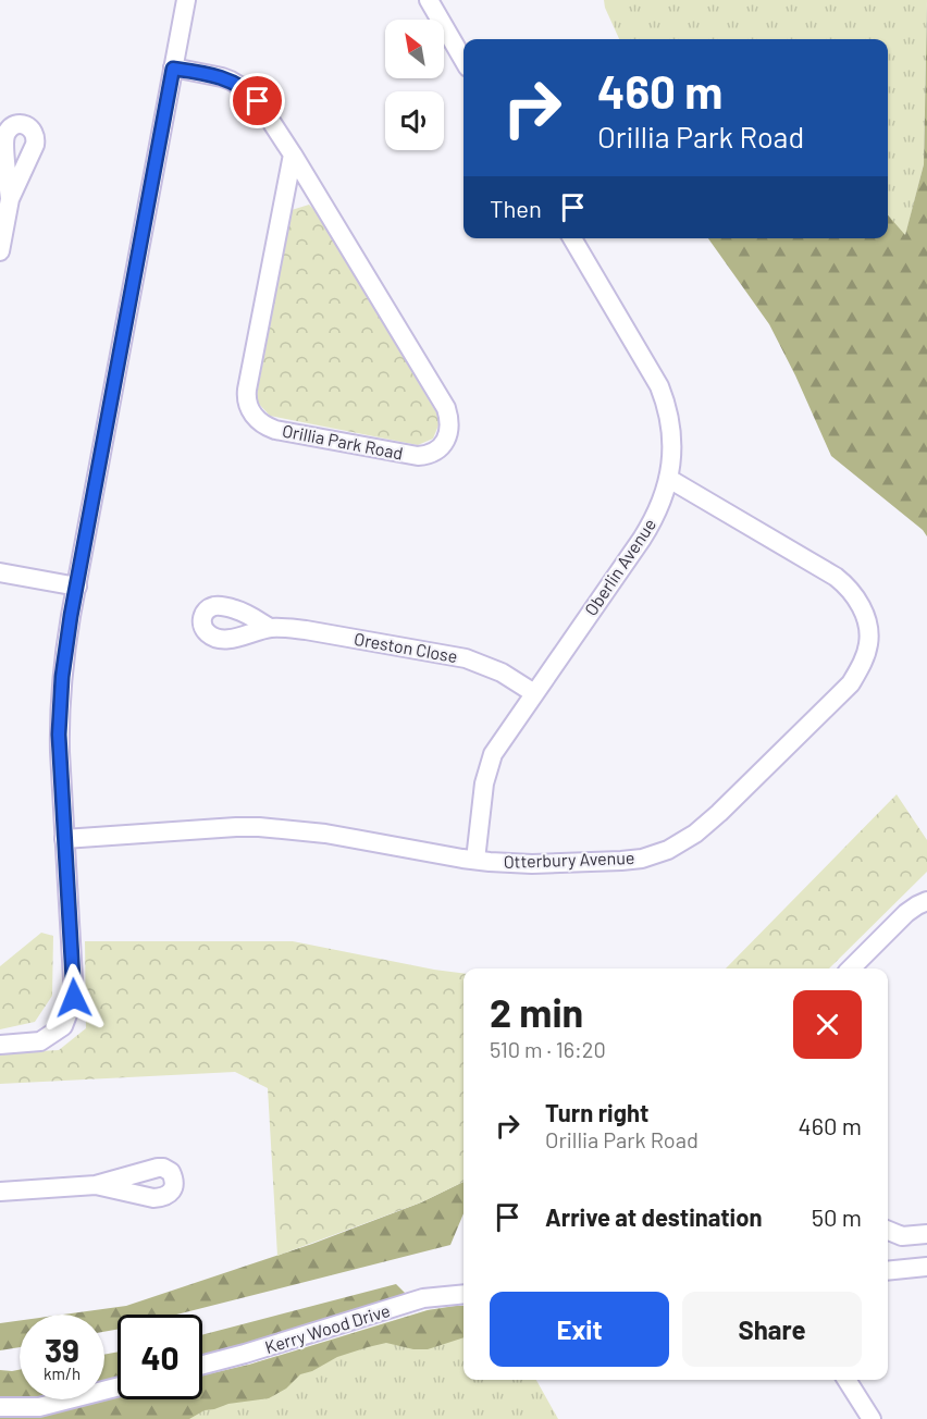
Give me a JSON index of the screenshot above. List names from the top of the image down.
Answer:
{
  "streets": {
    "street": [
      "Orillia Park Road",
      "Oberlin Avenue",
      "Oreston Close",
      "Otterbury Avenue",
      "Kerry Wood Drive"
    ]
  },
  "crossings": [
    ["Oberlin Avenue", "Oreston Close"],
    ["Oberlin Avenue", "Otterbury Avenue"]
  ],
  "north": "top left",
  "page": {
    "turn": ["460 m", "Orillia Park Road"],
    "then": "Then",
    "heading": ["2 min", "510 m · 16:20"],
    "list": [
      {
        "name": "Turn right",
        "note": "Orillia Park Road",
        "value": "460 m"
      },
      {
        "name": "Arrive at destination",
        "value": "50 m"
      }
    ],
    "buttons": ["Exit", "Share"],
    "speed": "39 km/h",
    "limit": "40"
  }
}
